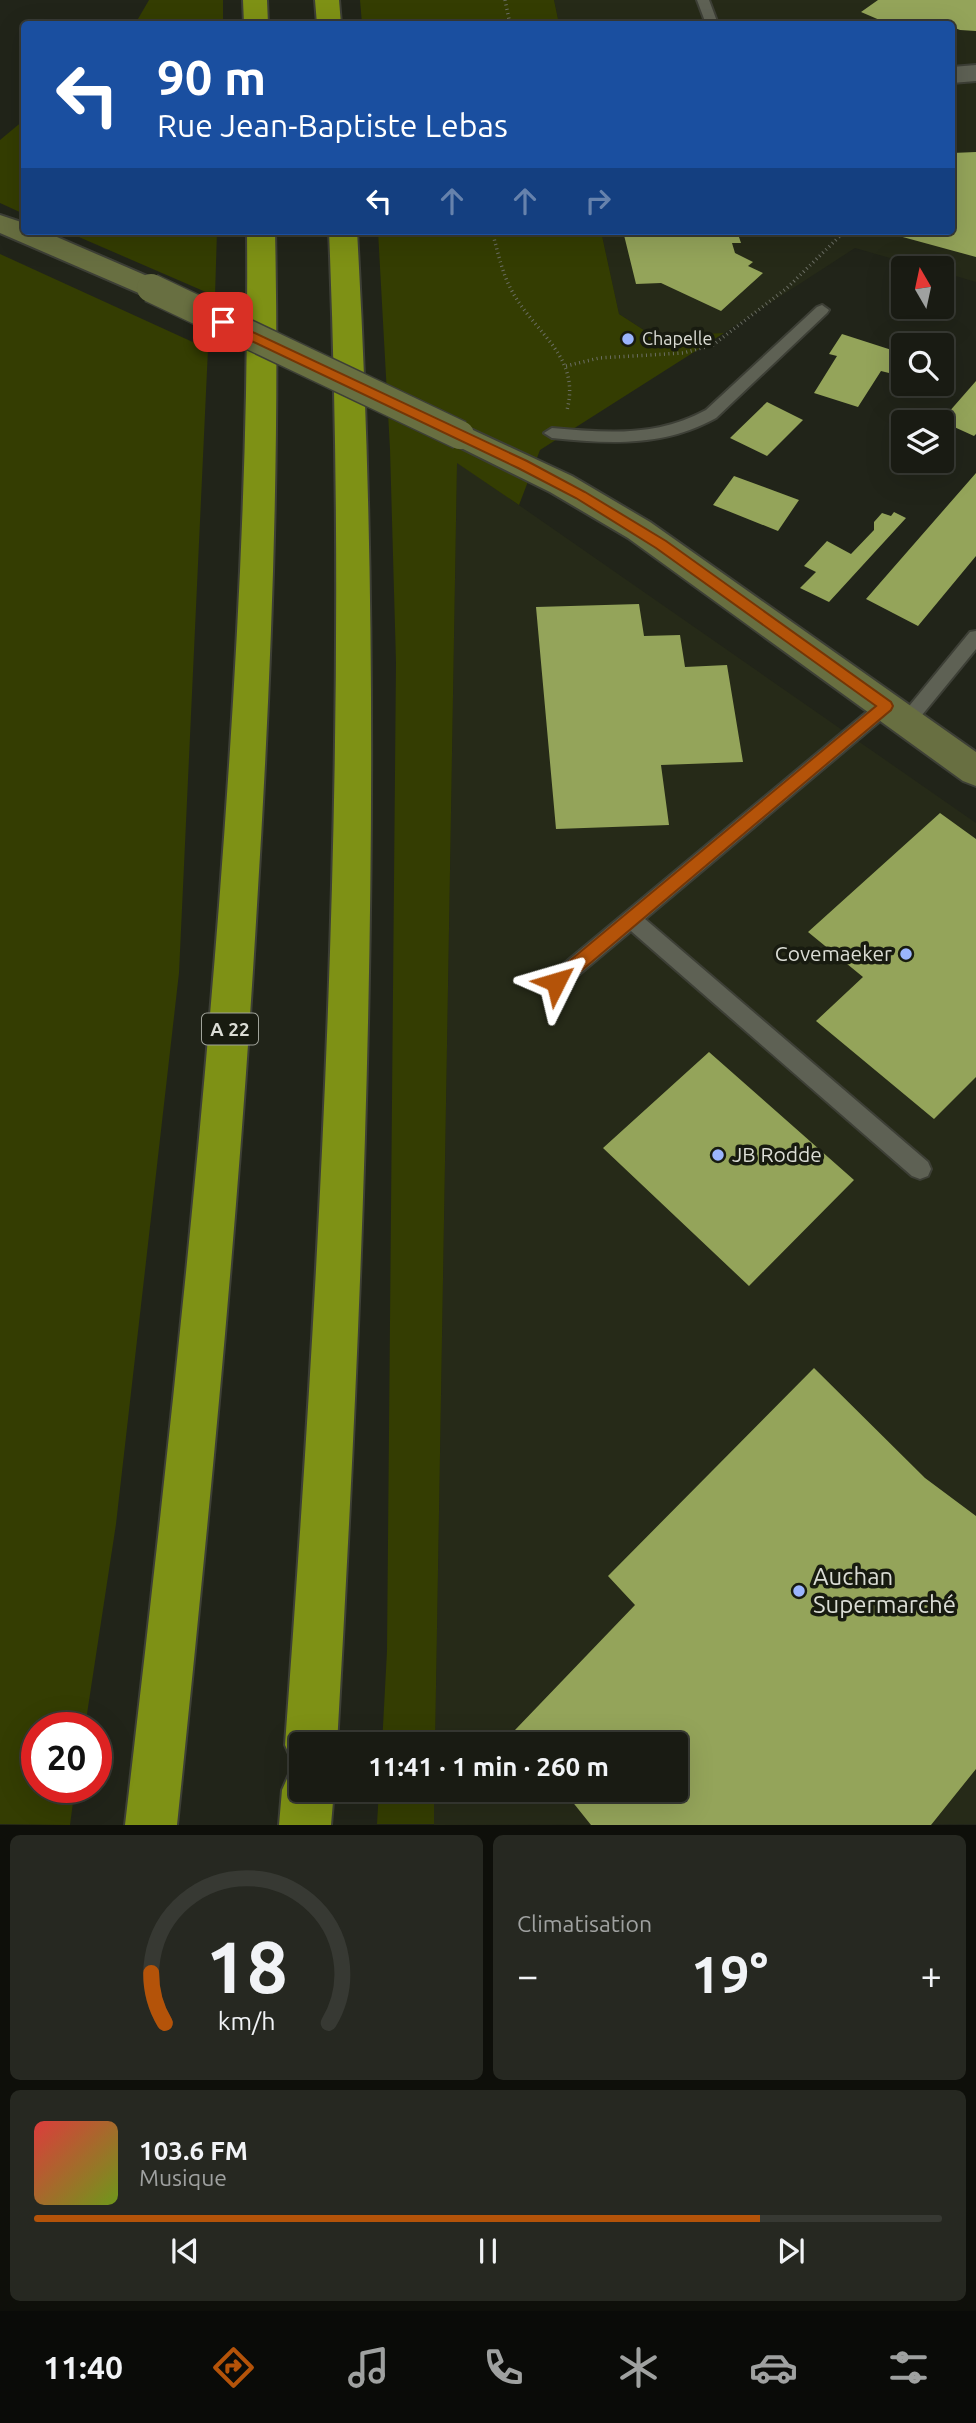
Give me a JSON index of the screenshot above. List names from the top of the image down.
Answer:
{
  "streets": {
    "highway": ["A 22"]
  },
  "places": [
    "Chapelle",
    "Covemaeker",
    "JB Rodde",
    "Auchan Supermarché"
  ],
  "north": "top",
  "page": {
    "turn": ["90 m", "Rue Jean-Baptiste Lebas"],
    "limit": "20",
    "trip": "11:41 · 1 min · 260 m",
    "tile": "Climatisation",
    "heat": ["−", "19°", "+"],
    "song": ["103.6 FM", "Musique"],
    "tabs": "11:40",
    "gauge": ["18", "km/h"]
  }
}
